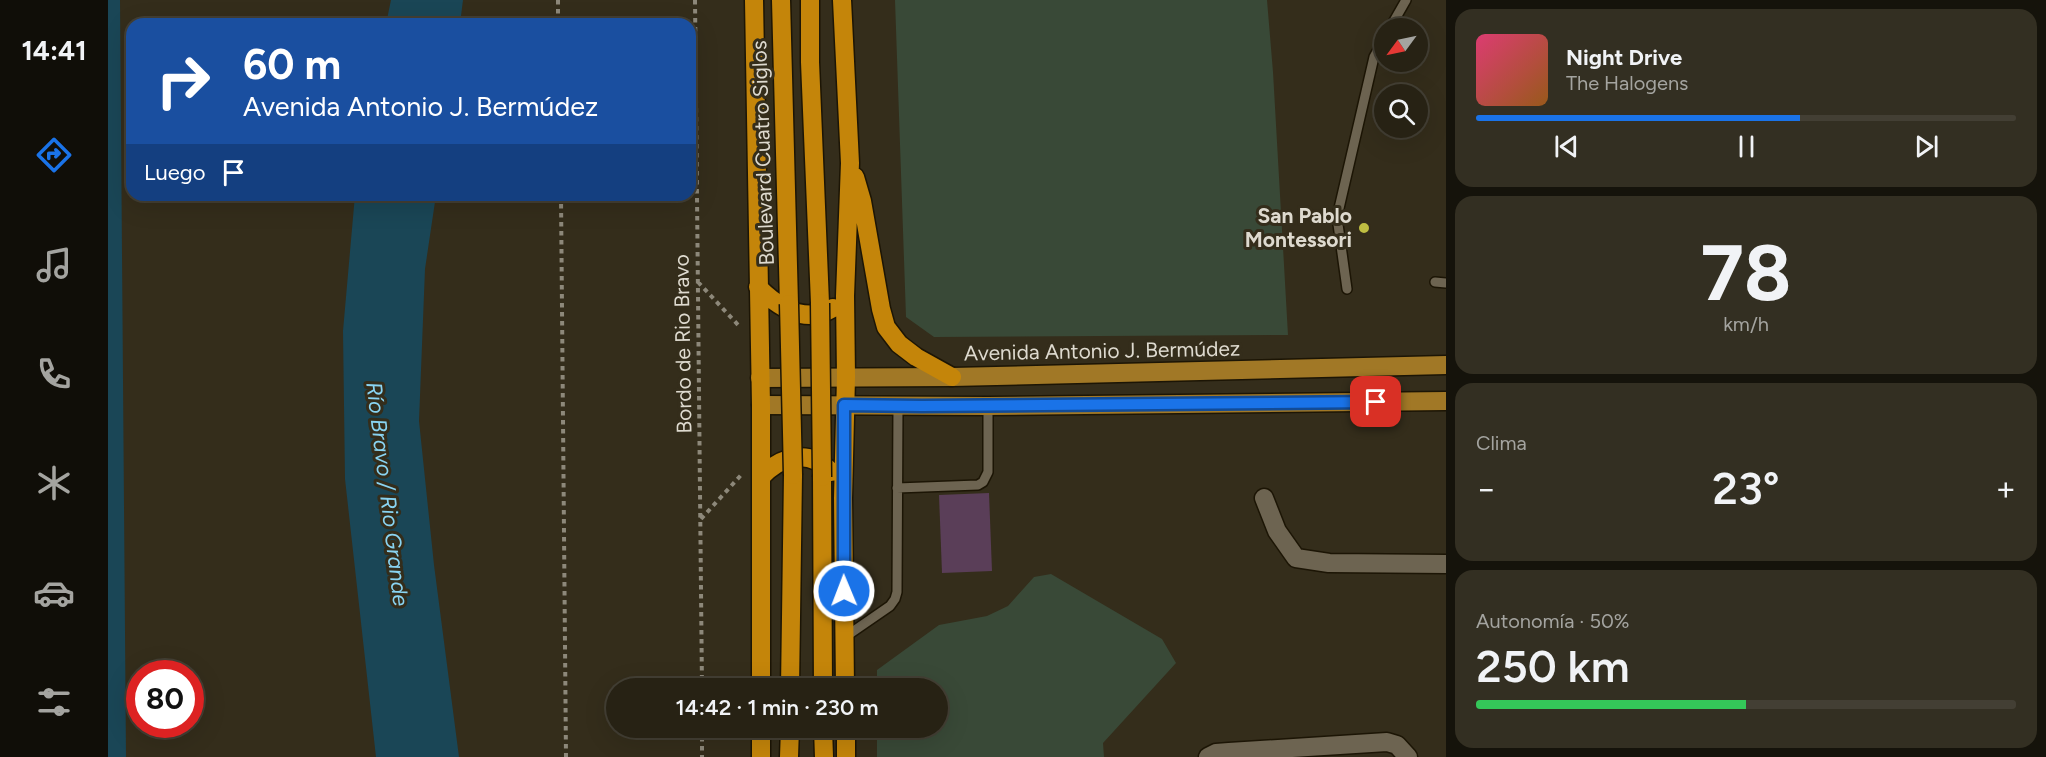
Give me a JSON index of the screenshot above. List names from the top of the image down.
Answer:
{
  "streets": {
    "highway": ["Boulevard Cuatro Siglos"],
    "main road": ["Avenida Antonio J. Bermúdez"],
    "path": ["Bordo de Rio Bravo"]
  },
  "water": ["Río Bravo / Rio Grande"],
  "places": ["San Pablo Montessori"],
  "north": "bottom left",
  "page": {
    "tabs": "14:41",
    "turn": ["60 m", "Avenida Antonio J. Bermúdez"],
    "song": ["Night Drive", "The Halogens"],
    "then": "Luego",
    "tile": [
      ["78", "km/h"],
      "Clima",
      ["Autonomía · 50%", "250 km"]
    ],
    "heat": ["−", "23°", "+"],
    "limit": "80",
    "trip": "14:42 · 1 min · 230 m"
  }
}
